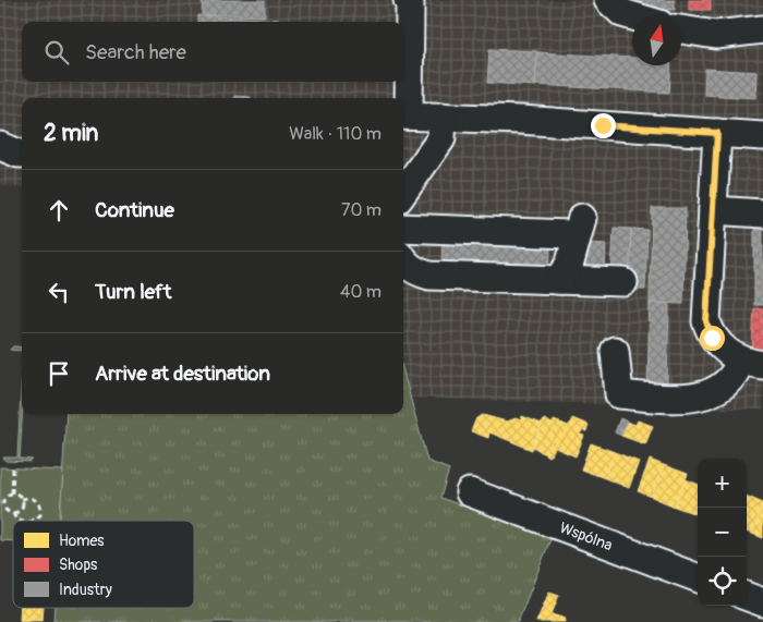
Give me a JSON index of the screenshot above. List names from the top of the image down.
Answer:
{
  "streets": {
    "street": ["Wspólna"]
  },
  "legend": ["Homes", "Shops", "Industry"],
  "north": "top",
  "page": {
    "search": "Search here",
    "heading": ["2 min", "Walk · 110 m"],
    "list": [
      ["Continue", "70 m"],
      ["Turn left", "40 m"],
      "Arrive at destination"
    ],
    "map_buttons": ["+", "−"]
  }
}
